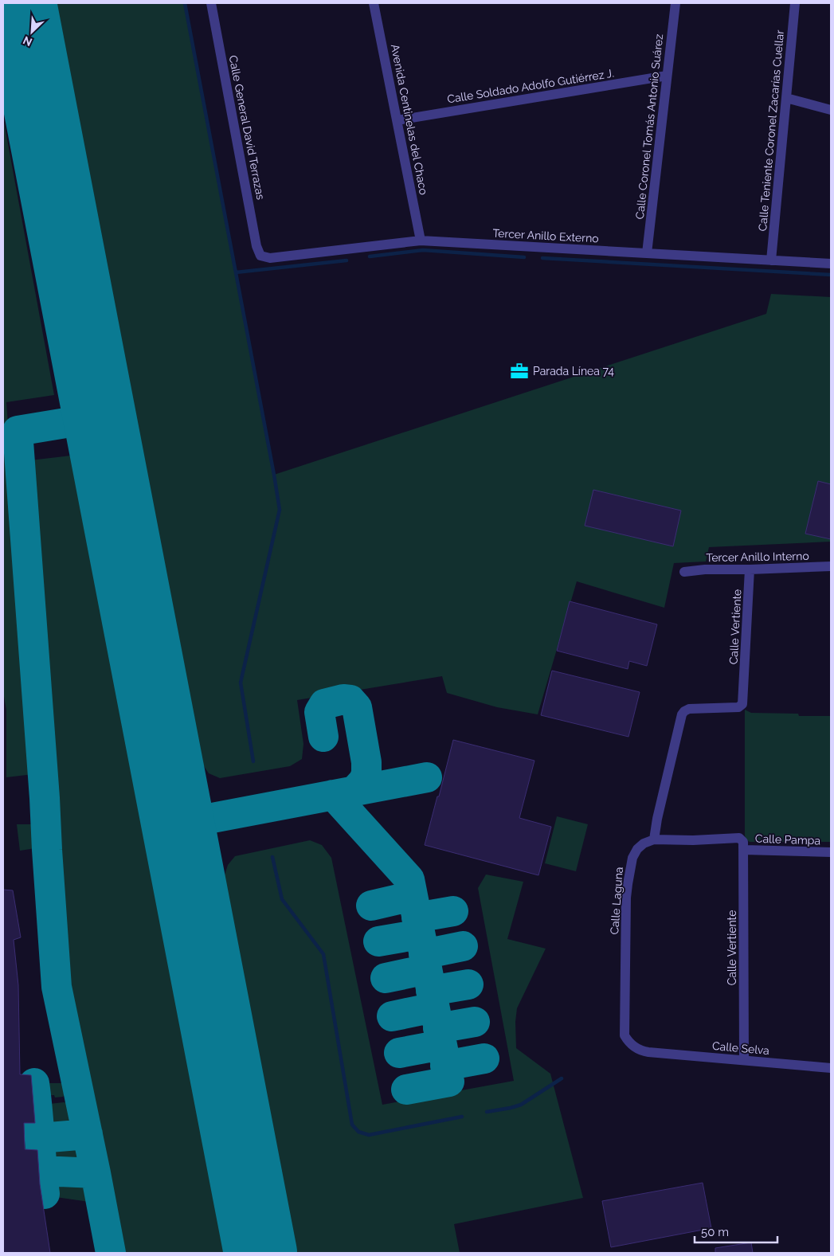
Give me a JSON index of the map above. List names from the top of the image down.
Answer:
{
  "streets": {
    "street": [
      "Calle Soldado Adolfo Gutiérrez J.",
      "Avenida Centinelas del Chaco",
      "Calle Coronel Tomás Antonio Suárez",
      "Calle General David Terrazas",
      "Calle Teniente Coronel Zacarías Cuellar",
      "Tercer Anillo Externo",
      "Tercer Anillo Interno",
      "Calle Vertiente",
      "Calle Pampa",
      "Calle Laguna",
      "Calle Selva"
    ]
  },
  "crossings": [
    ["Calle Soldado Adolfo Gutiérrez J.", "Avenida Centinelas del Chaco"],
    ["Calle Soldado Adolfo Gutiérrez J.", "Calle Coronel Tomás Antonio Suárez"],
    ["Avenida Centinelas del Chaco", "Tercer Anillo Externo"],
    ["Calle Coronel Tomás Antonio Suárez", "Tercer Anillo Externo"],
    ["Calle General David Terrazas", "Tercer Anillo Externo"],
    ["Calle Teniente Coronel Zacarías Cuellar", "Tercer Anillo Externo"],
    ["Tercer Anillo Interno", "Calle Vertiente"],
    ["Calle Vertiente", "Calle Pampa"],
    ["Calle Vertiente", "Calle Laguna"],
    ["Calle Vertiente", "Calle Selva"],
    ["Calle Pampa", "Calle Laguna"],
    ["Calle Laguna", "Calle Selva"]
  ],
  "places": {
    "office": ["Parada Línea 74"]
  },
  "scale_bar": "50 m",
  "north": "bottom left"
}
